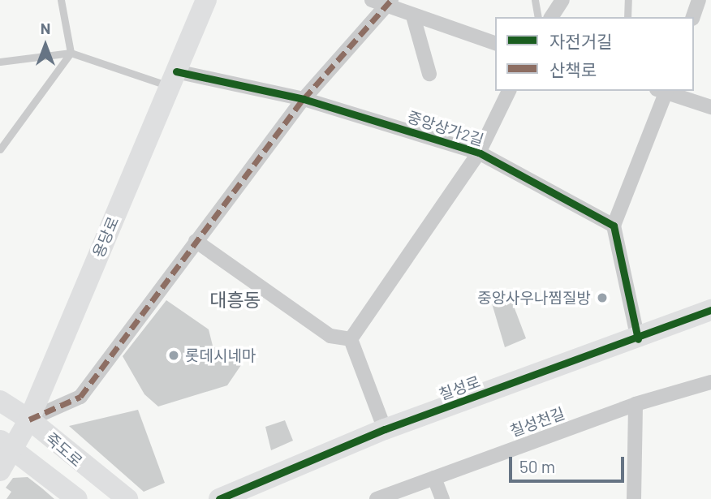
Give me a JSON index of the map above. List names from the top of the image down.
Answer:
{
  "streets": {
    "main road": ["용당로", "칠성로", "죽도로"],
    "street": ["중앙상가2길", "칠성천길"]
  },
  "crossings": [
    ["중앙상가2길", "용당로"],
    ["용당로", "죽도로"]
  ],
  "districts": ["대흥동"],
  "places": ["중앙사우나찜질방", "롯데시네마"],
  "legend": ["자전거길", "산책로"],
  "scale_bar": "50 m",
  "north": "top"
}
